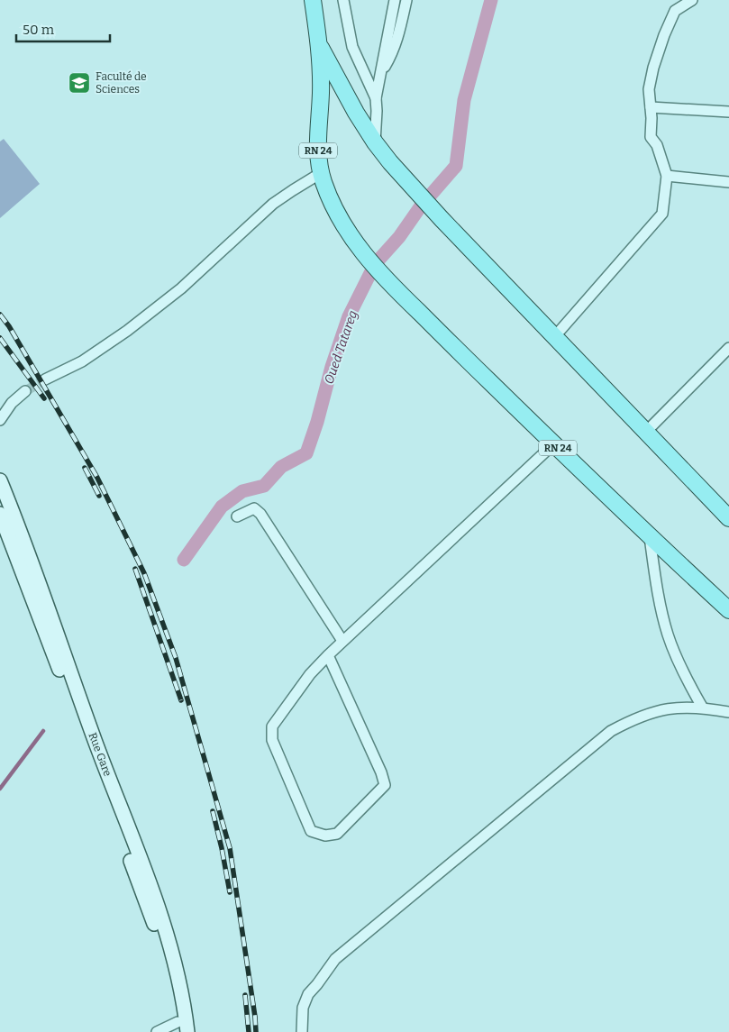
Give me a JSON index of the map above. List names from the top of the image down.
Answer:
{
  "streets": {
    "main road": ["RN 24", "Rue Gare"]
  },
  "water": ["Oued Tatareg"],
  "places": {
    "school or university": ["Faculté de Sciences"]
  },
  "scale_bar": "50 m"
}
